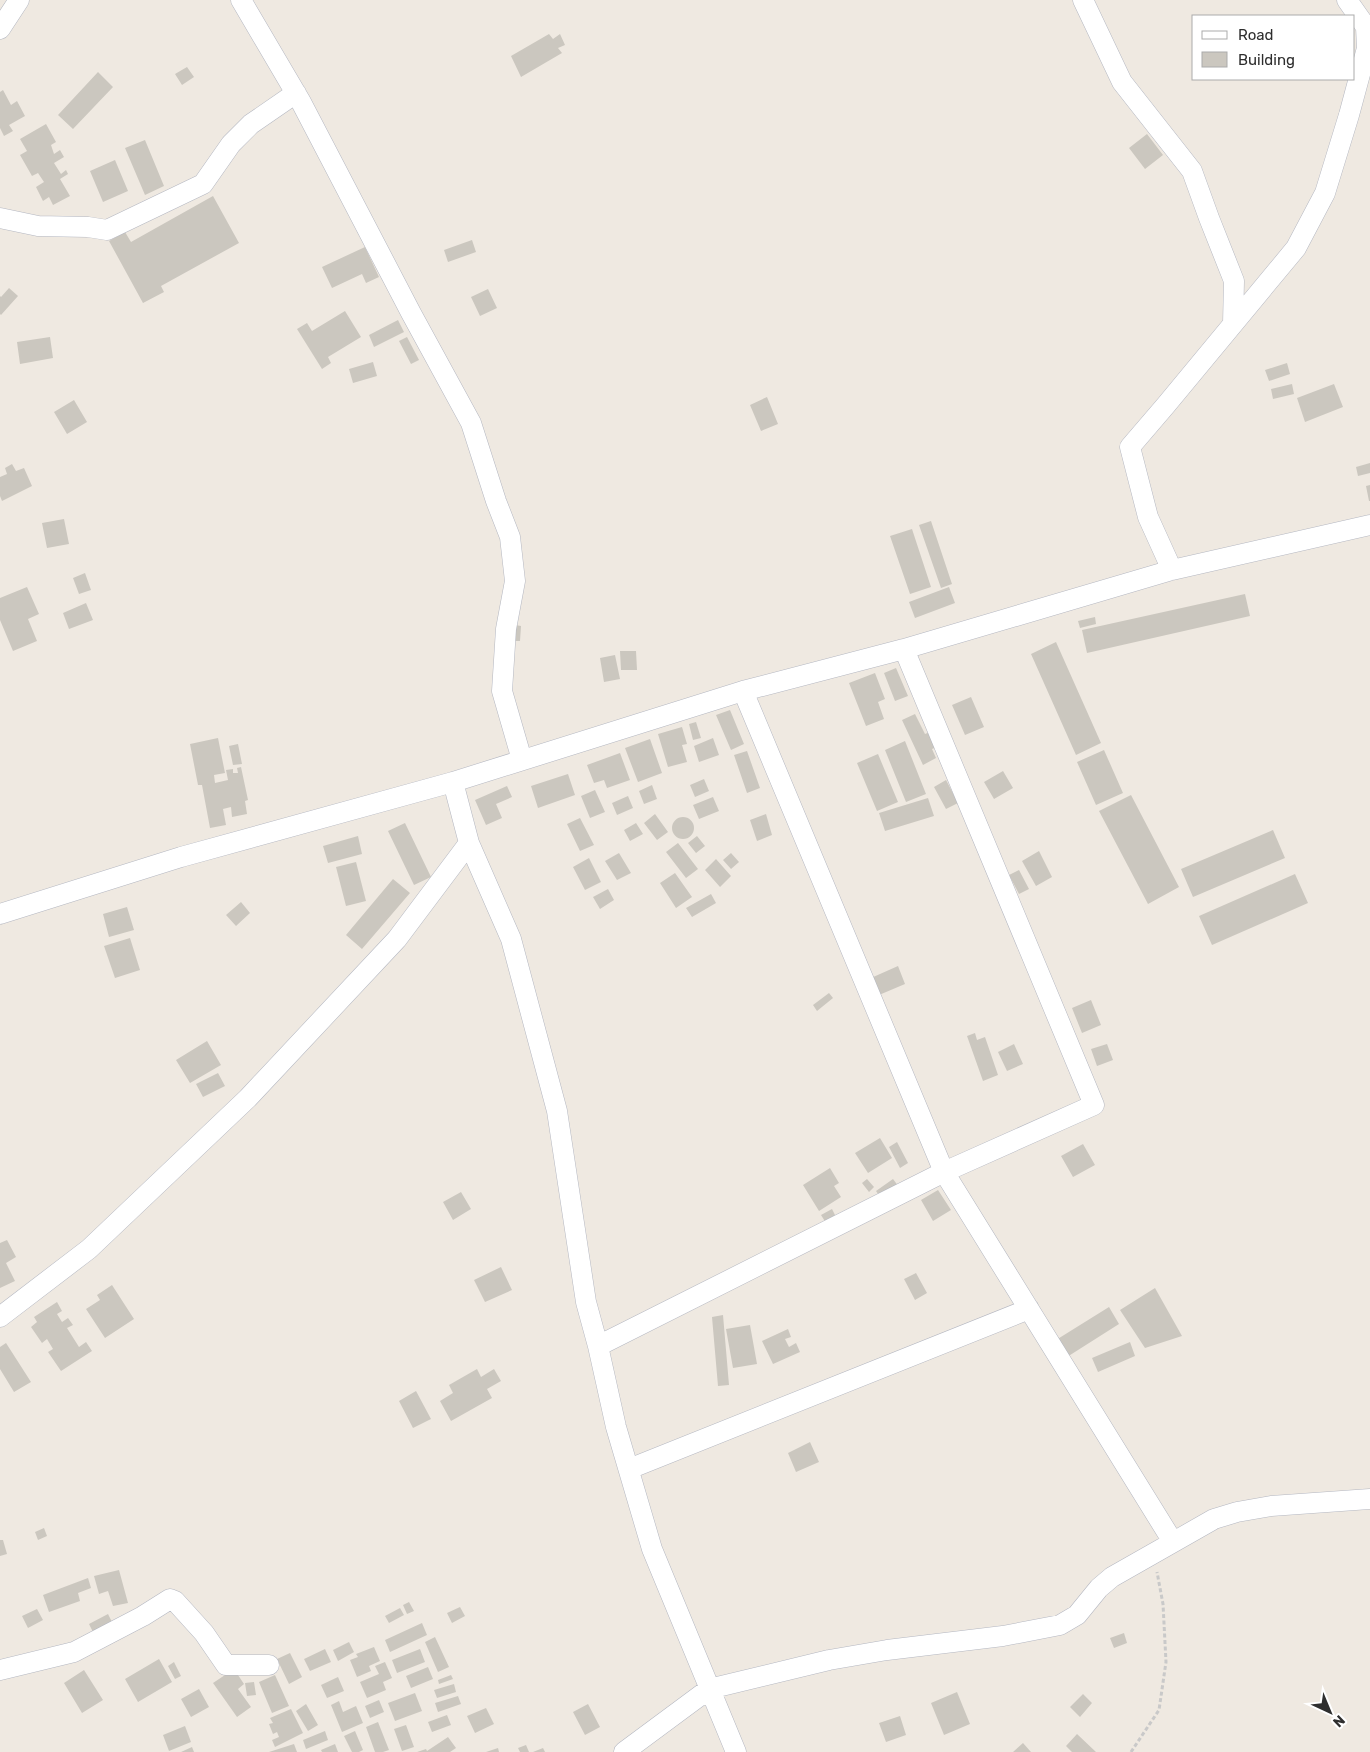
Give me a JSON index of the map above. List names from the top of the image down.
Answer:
{
  "legend": ["Road", "Building"],
  "north": "bottom right"
}
